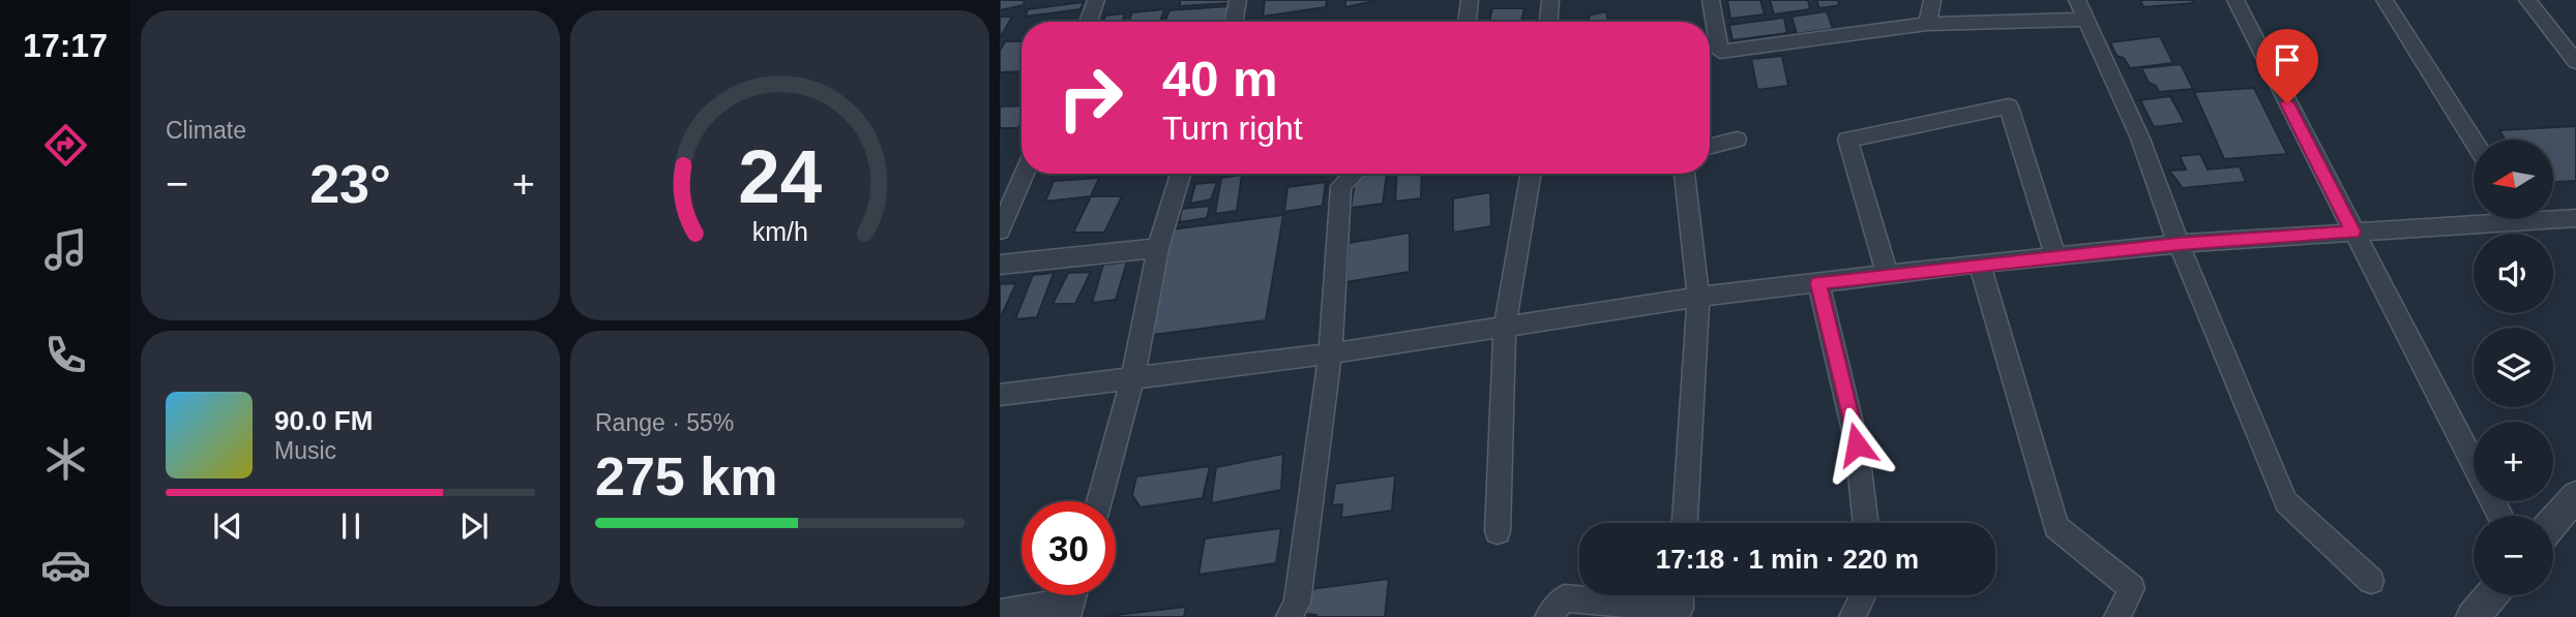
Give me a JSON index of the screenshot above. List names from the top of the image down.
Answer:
{
  "north": "left",
  "page": {
    "tabs": "17:17",
    "tile": [
      "Climate",
      ["Range · 55%", "275 km"]
    ],
    "turn": ["40 m", "Turn right"],
    "map_buttons": ["+", "−"],
    "heat": ["−", "23°", "+"],
    "song": ["90.0 FM", "Music"],
    "limit": "30",
    "trip": "17:18 · 1 min · 220 m",
    "gauge": ["24", "km/h"]
  }
}
